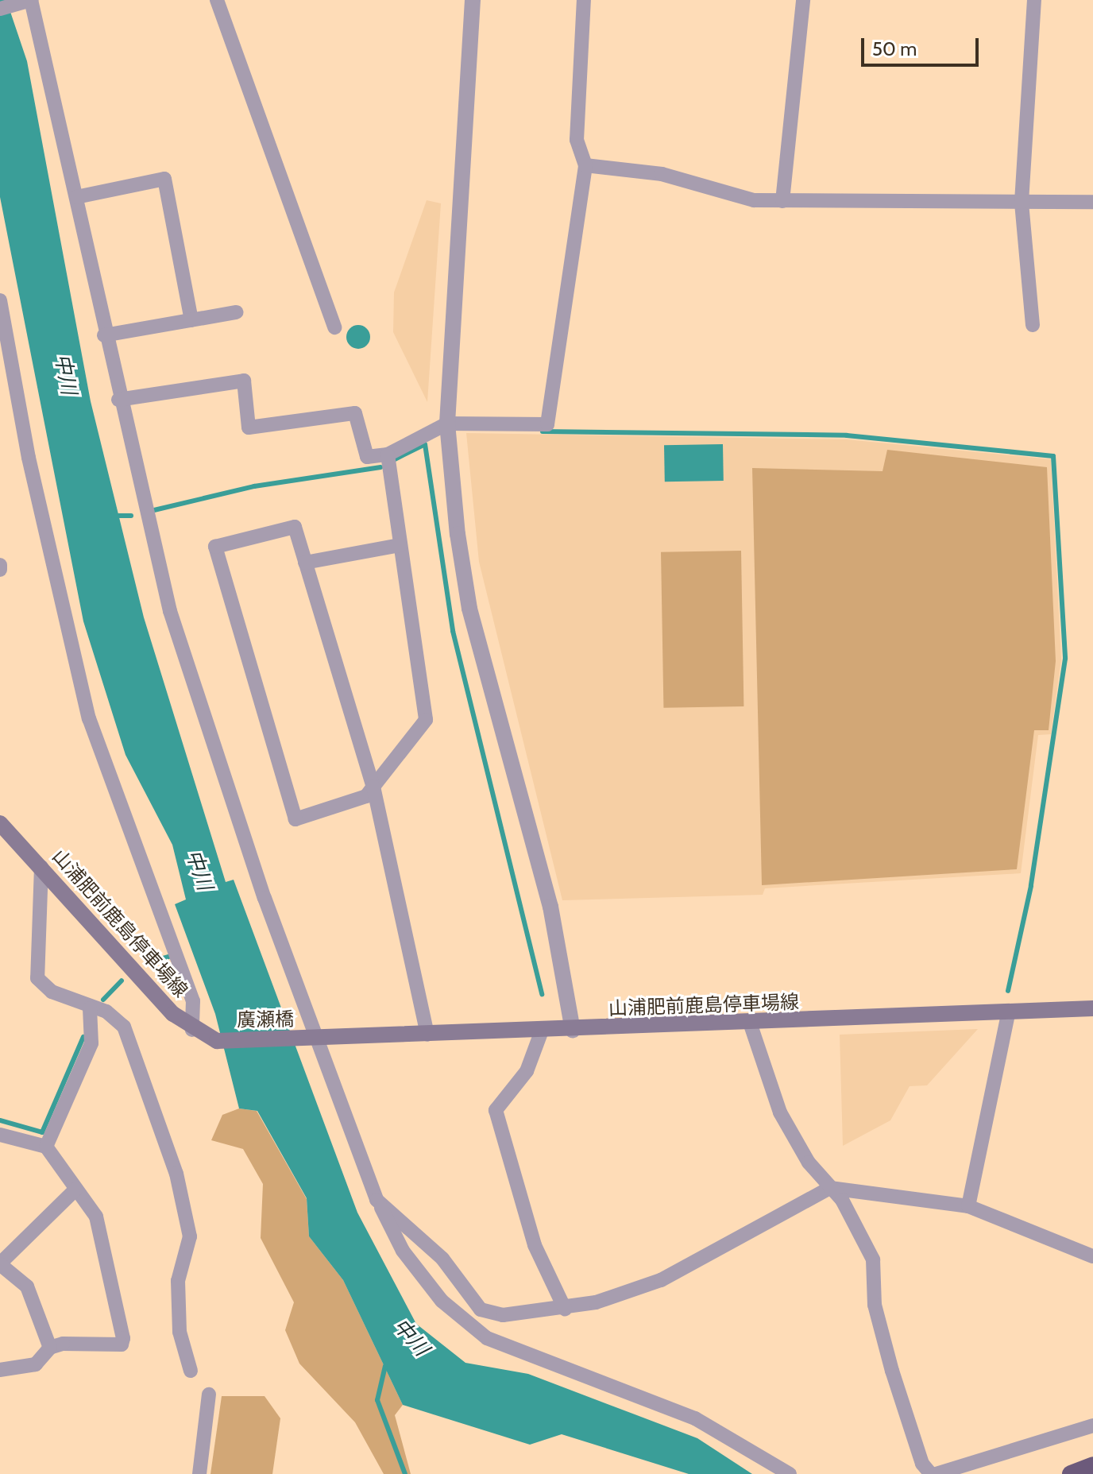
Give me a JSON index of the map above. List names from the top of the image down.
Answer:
{
  "streets": {
    "main road": ["山浦肥前鹿島停車場線", "廣瀬橋"]
  },
  "crossings": [
    ["山浦肥前鹿島停車場線", "廣瀬橋"]
  ],
  "water": ["中川"],
  "scale_bar": "50 m"
}
